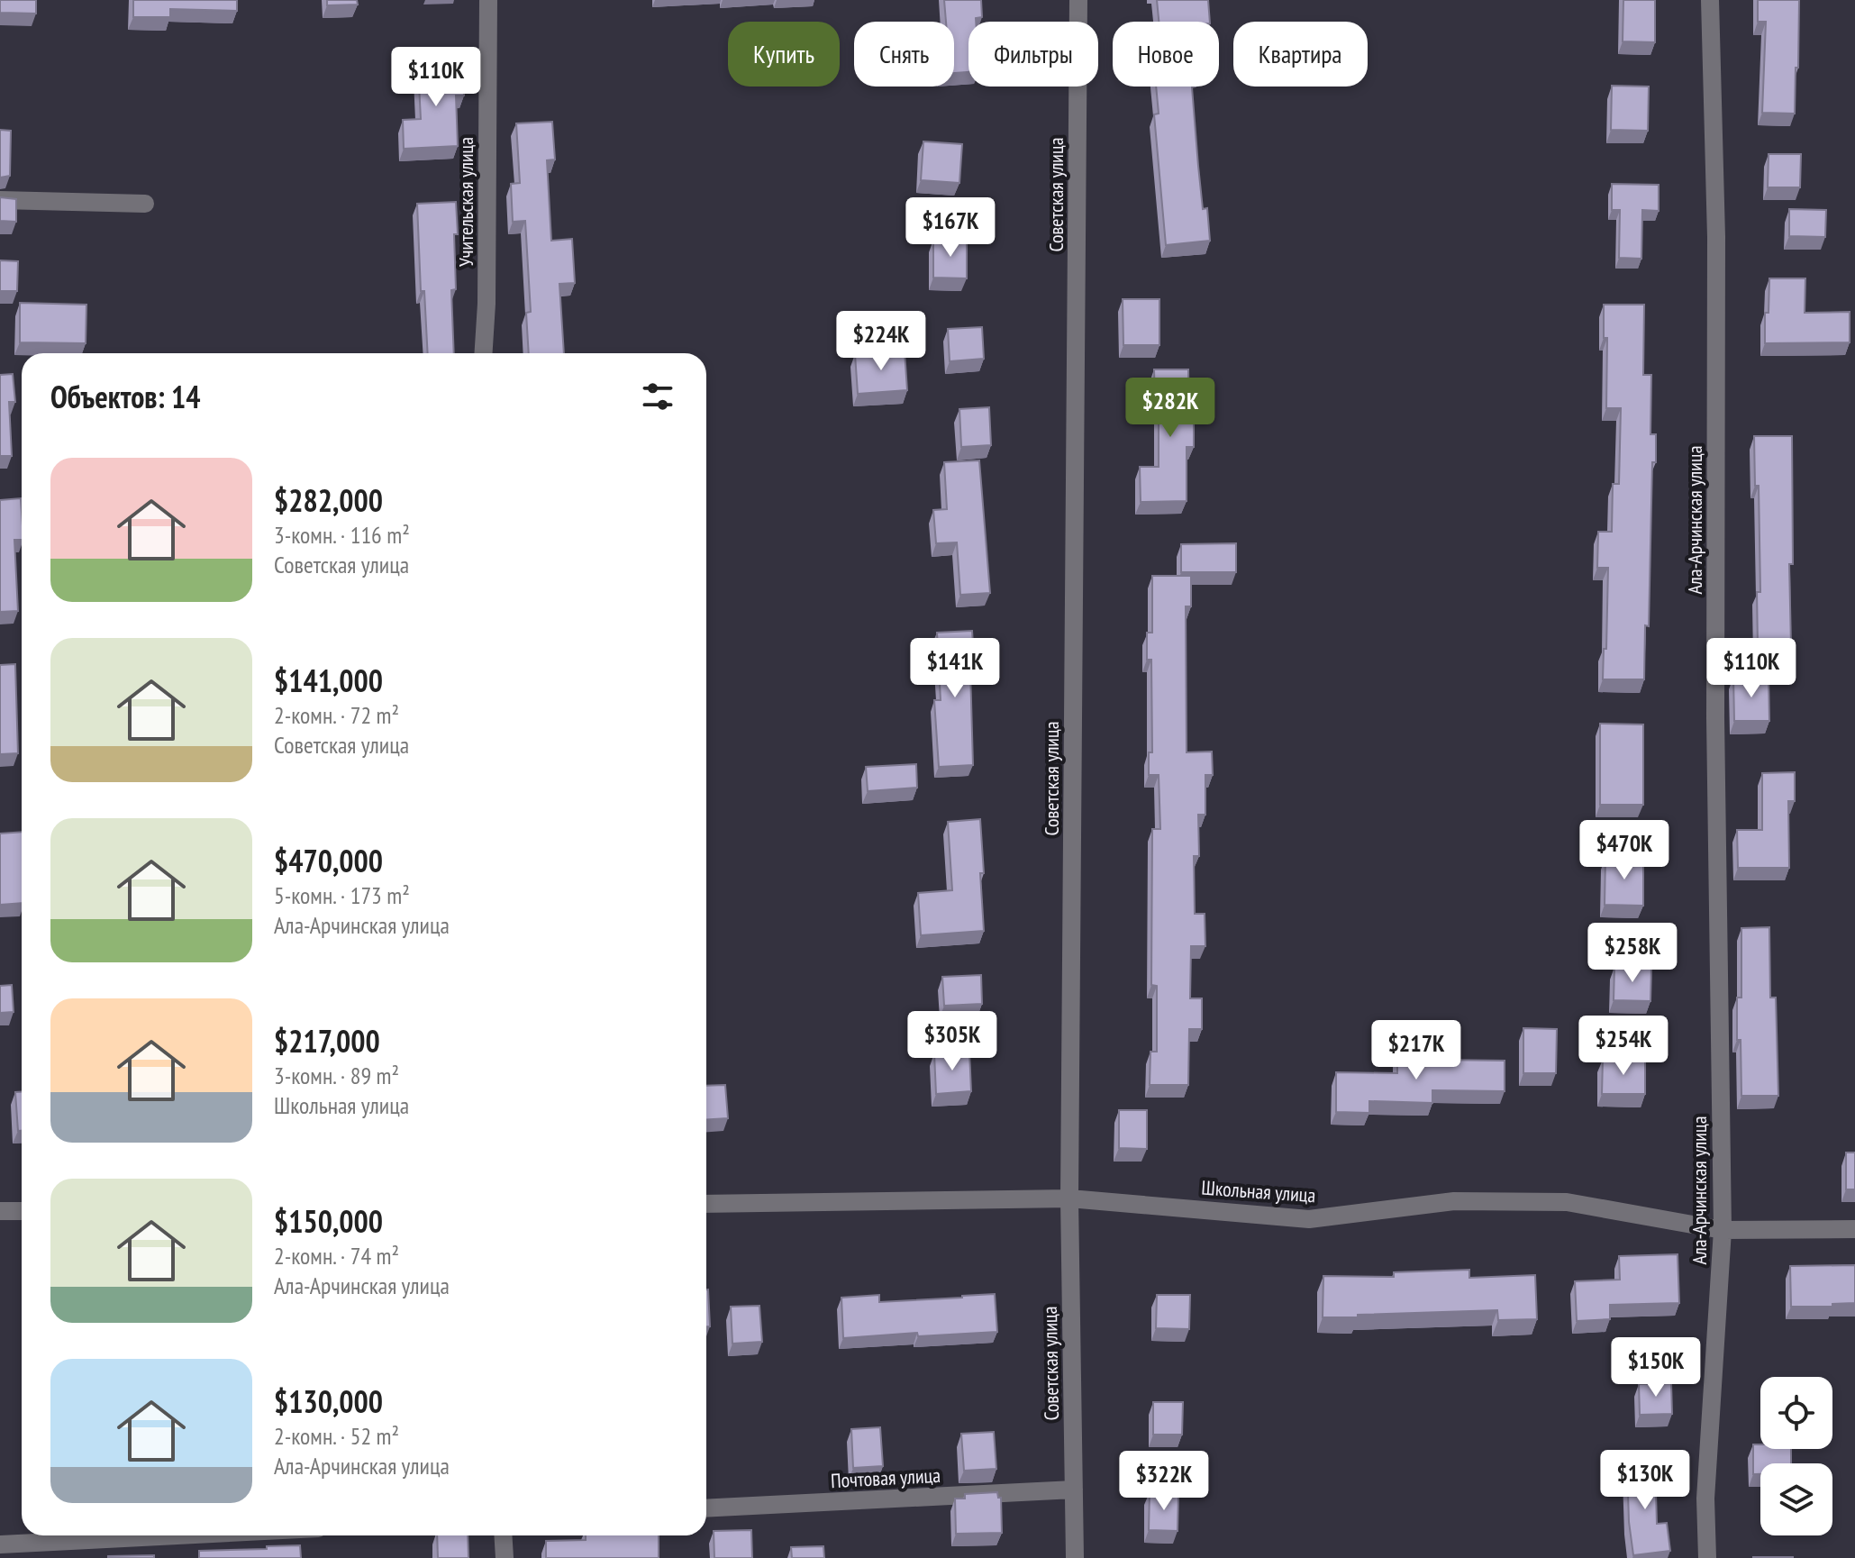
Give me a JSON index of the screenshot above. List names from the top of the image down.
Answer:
{
  "streets": {
    "street": [
      "Советская улица",
      "Учительская улица",
      "Ала-Арчинская улица",
      "Школьная улица",
      "Почтовая улица"
    ]
  },
  "crossings": [
    ["Советская улица", "Школьная улица"],
    ["Советская улица", "Почтовая улица"],
    ["Ала-Арчинская улица", "Школьная улица"]
  ],
  "page": {
    "chip": [
      "Купить",
      "Снять",
      "Фильтры",
      "Новое",
      "Квартира"
    ],
    "price": [
      "$110K",
      "$167K",
      "$224K",
      "$282K",
      "$141K",
      "$110K",
      "$470K",
      "$258K",
      "$305K",
      "$254K",
      "$217K",
      "$150K",
      "$130K",
      "$322K"
    ],
    "heading": "Объектов: 14",
    "list": [
      {
        "name": "$282,000",
        "note": "3-комн. · 116 m² · Советская улица"
      },
      {
        "name": "$141,000",
        "note": "2-комн. · 72 m² · Советская улица"
      },
      {
        "name": "$470,000",
        "note": "5-комн. · 173 m² · Ала-Арчинская улица"
      },
      {
        "name": "$217,000",
        "note": "3-комн. · 89 m² · Школьная улица"
      },
      {
        "name": "$150,000",
        "note": "2-комн. · 74 m² · Ала-Арчинская улица"
      },
      {
        "name": "$130,000",
        "note": "2-комн. · 52 m² · Ала-Арчинская улица"
      }
    ]
  }
}
